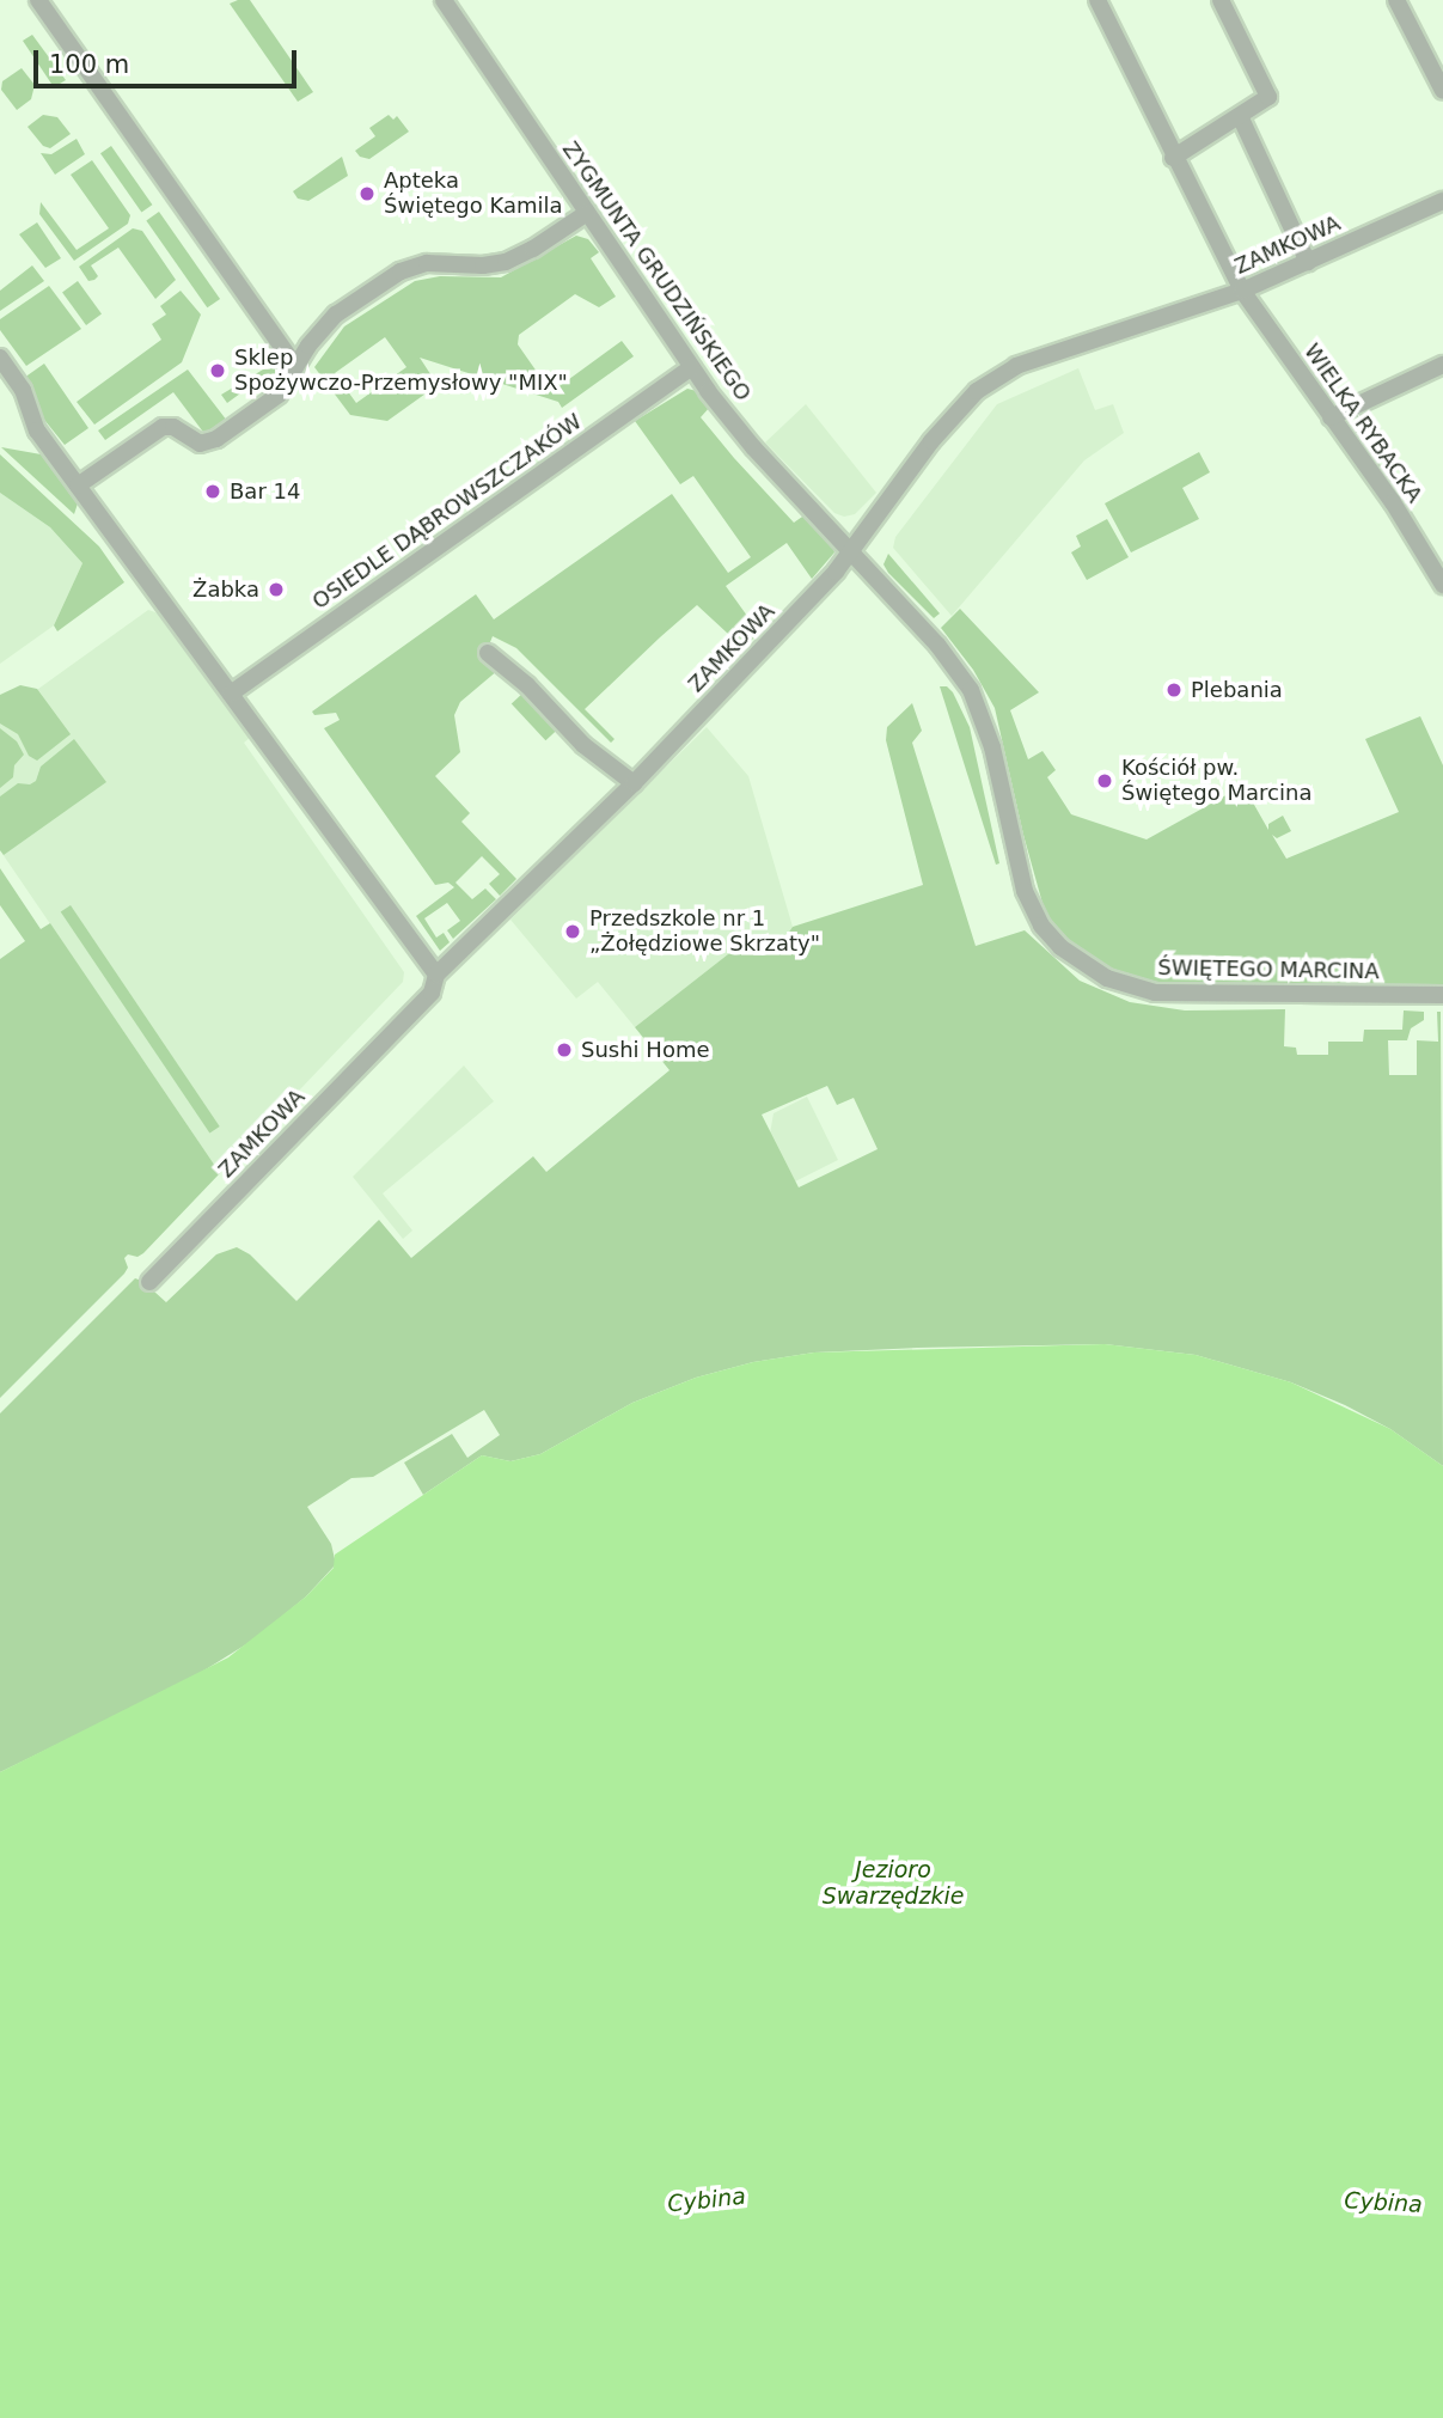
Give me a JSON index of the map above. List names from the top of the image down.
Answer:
{
  "streets": {
    "street": [
      "ZAMKOWA",
      "ZYGMUNTA GRUDZIŃSKIEGO",
      "WIELKA RYBACKA",
      "OSIEDLE DĄBROWSZCZAKÓW",
      "ŚWIĘTEGO MARCINA"
    ]
  },
  "crossings": [
    ["ZAMKOWA", "ZYGMUNTA GRUDZIŃSKIEGO"],
    ["ZAMKOWA", "WIELKA RYBACKA"],
    ["ZAMKOWA", "ŚWIĘTEGO MARCINA"],
    ["ZYGMUNTA GRUDZIŃSKIEGO", "OSIEDLE DĄBROWSZCZAKÓW"],
    ["ZYGMUNTA GRUDZIŃSKIEGO", "ŚWIĘTEGO MARCINA"]
  ],
  "water": ["Jezioro Swarzędzkie", "Cybina"],
  "places": [
    "Apteka Świętego Kamila",
    "Sklep Spożywczo-Przemysłowy \"MIX\"",
    "Bar 14",
    "Żabka",
    "Plebania",
    "Kościół pw. Świętego Marcina",
    "Przedszkole nr 1 „Żołędziowe Skrzaty\"",
    "Sushi Home"
  ],
  "scale_bar": "100 m"
}
